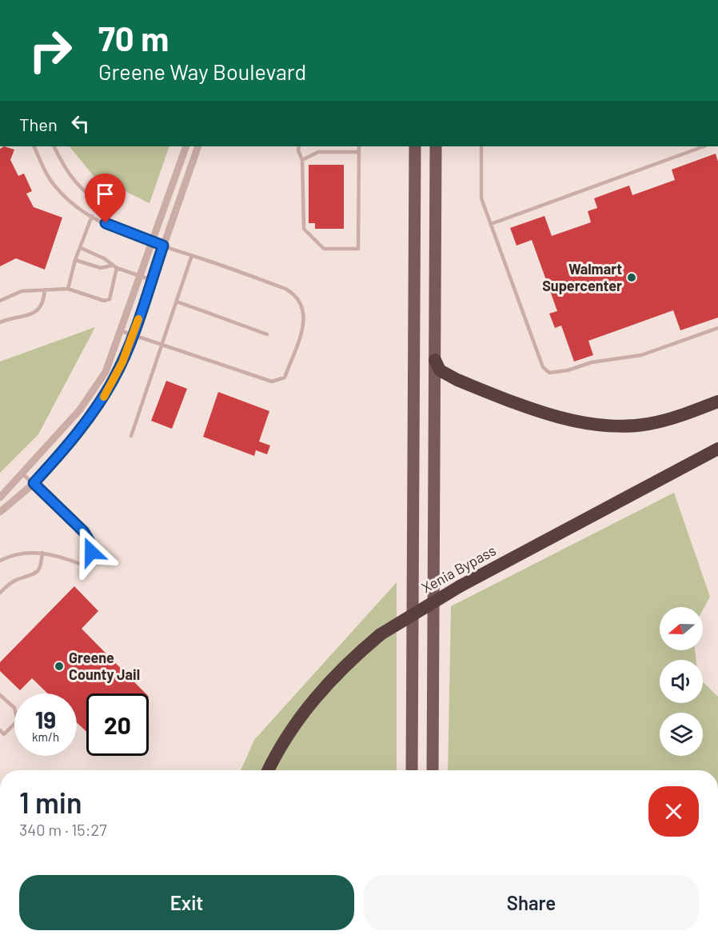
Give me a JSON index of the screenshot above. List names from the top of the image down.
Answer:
{
  "streets": {
    "highway": ["Xenia Bypass"]
  },
  "places": ["Walmart Supercenter", "Greene County Jail"],
  "north": "left",
  "page": {
    "turn": ["70 m", "Greene Way Boulevard"],
    "then": "Then",
    "speed": "19 km/h",
    "limit": "20",
    "heading": ["1 min", "340 m · 15:27"],
    "buttons": ["Exit", "Share"]
  }
}
